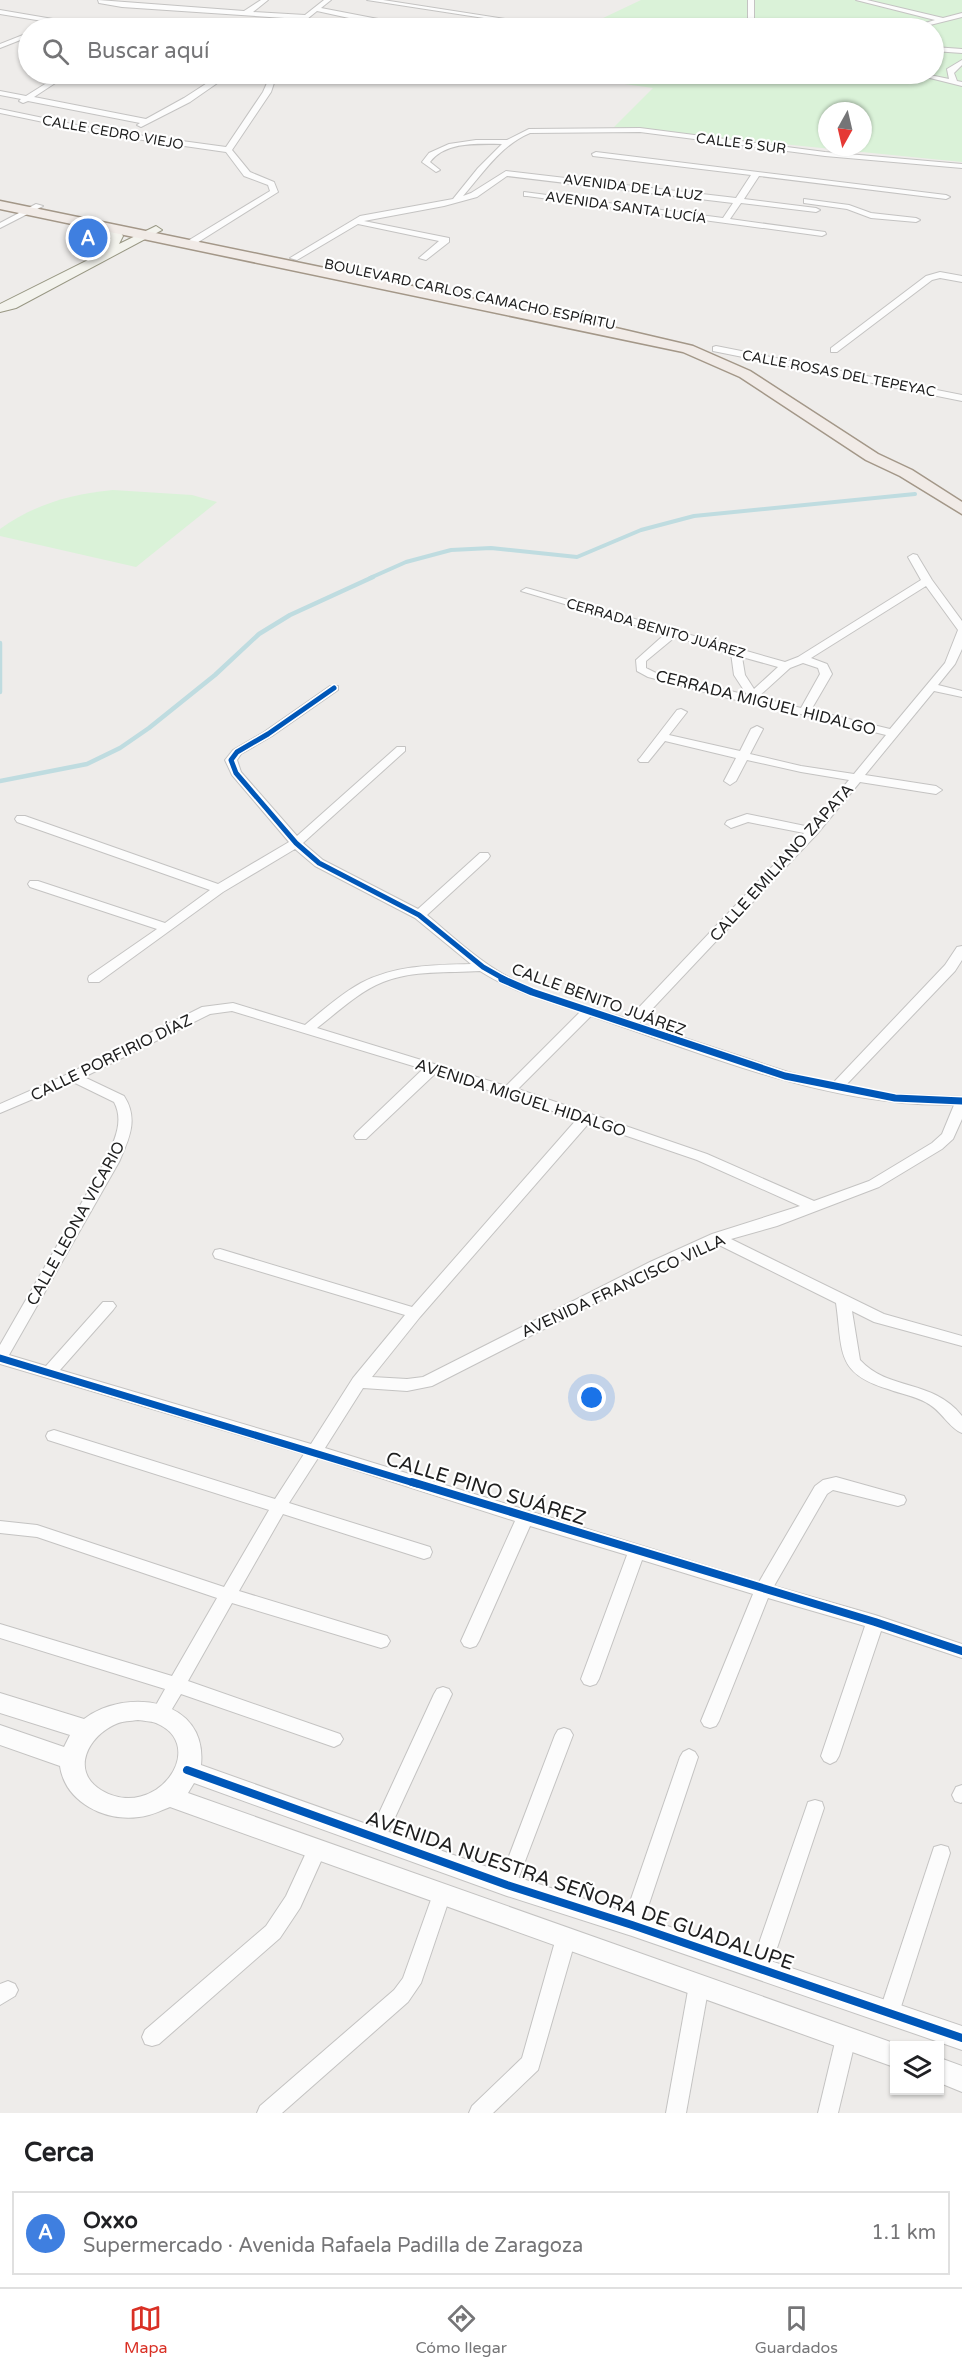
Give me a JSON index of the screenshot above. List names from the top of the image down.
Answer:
{
  "streets": {
    "main road": ["BOULEVARD CARLOS CAMACHO ESPÍRITU"],
    "street": [
      "CALLE CEDRO VIEJO",
      "CALLE 5 SUR",
      "AVENIDA DE LA LUZ",
      "AVENIDA SANTA LUCÍA",
      "CALLE ROSAS DEL TEPEYAC",
      "CERRADA BENITO JUÁREZ",
      "CERRADA MIGUEL HIDALGO",
      "CALLE EMILIANO ZAPATA",
      "CALLE BENITO JUÁREZ",
      "CALLE PORFIRIO DÍAZ",
      "AVENIDA MIGUEL HIDALGO",
      "CALLE LEONA VICARIO",
      "AVENIDA FRANCISCO VILLA",
      "CALLE PINO SUÁREZ",
      "AVENIDA NUESTRA SEÑORA DE GUADALUPE"
    ]
  },
  "crossings": [
    ["AVENIDA DE LA LUZ", "BOULEVARD CARLOS CAMACHO ESPÍRITU"],
    ["BOULEVARD CARLOS CAMACHO ESPÍRITU", "CALLE ROSAS DEL TEPEYAC"],
    ["CERRADA BENITO JUÁREZ", "CERRADA MIGUEL HIDALGO"],
    ["CERRADA MIGUEL HIDALGO", "CALLE EMILIANO ZAPATA"],
    ["CALLE EMILIANO ZAPATA", "CALLE BENITO JUÁREZ"],
    ["CALLE BENITO JUÁREZ", "AVENIDA FRANCISCO VILLA"],
    ["CALLE PORFIRIO DÍAZ", "AVENIDA MIGUEL HIDALGO"],
    ["CALLE PORFIRIO DÍAZ", "CALLE LEONA VICARIO"],
    ["AVENIDA MIGUEL HIDALGO", "AVENIDA FRANCISCO VILLA"],
    ["CALLE LEONA VICARIO", "CALLE PINO SUÁREZ"]
  ],
  "north": "bottom",
  "page": {
    "search": "Buscar aquí",
    "pins": "A",
    "heading": "Cerca",
    "list": [
      {
        "mark": "A",
        "name": "Oxxo",
        "note": "Supermercado · Avenida Rafaela Padilla de Zaragoza",
        "value": "1.1 km"
      }
    ],
    "nav": ["Mapa", "Cómo llegar", "Guardados"]
  }
}
